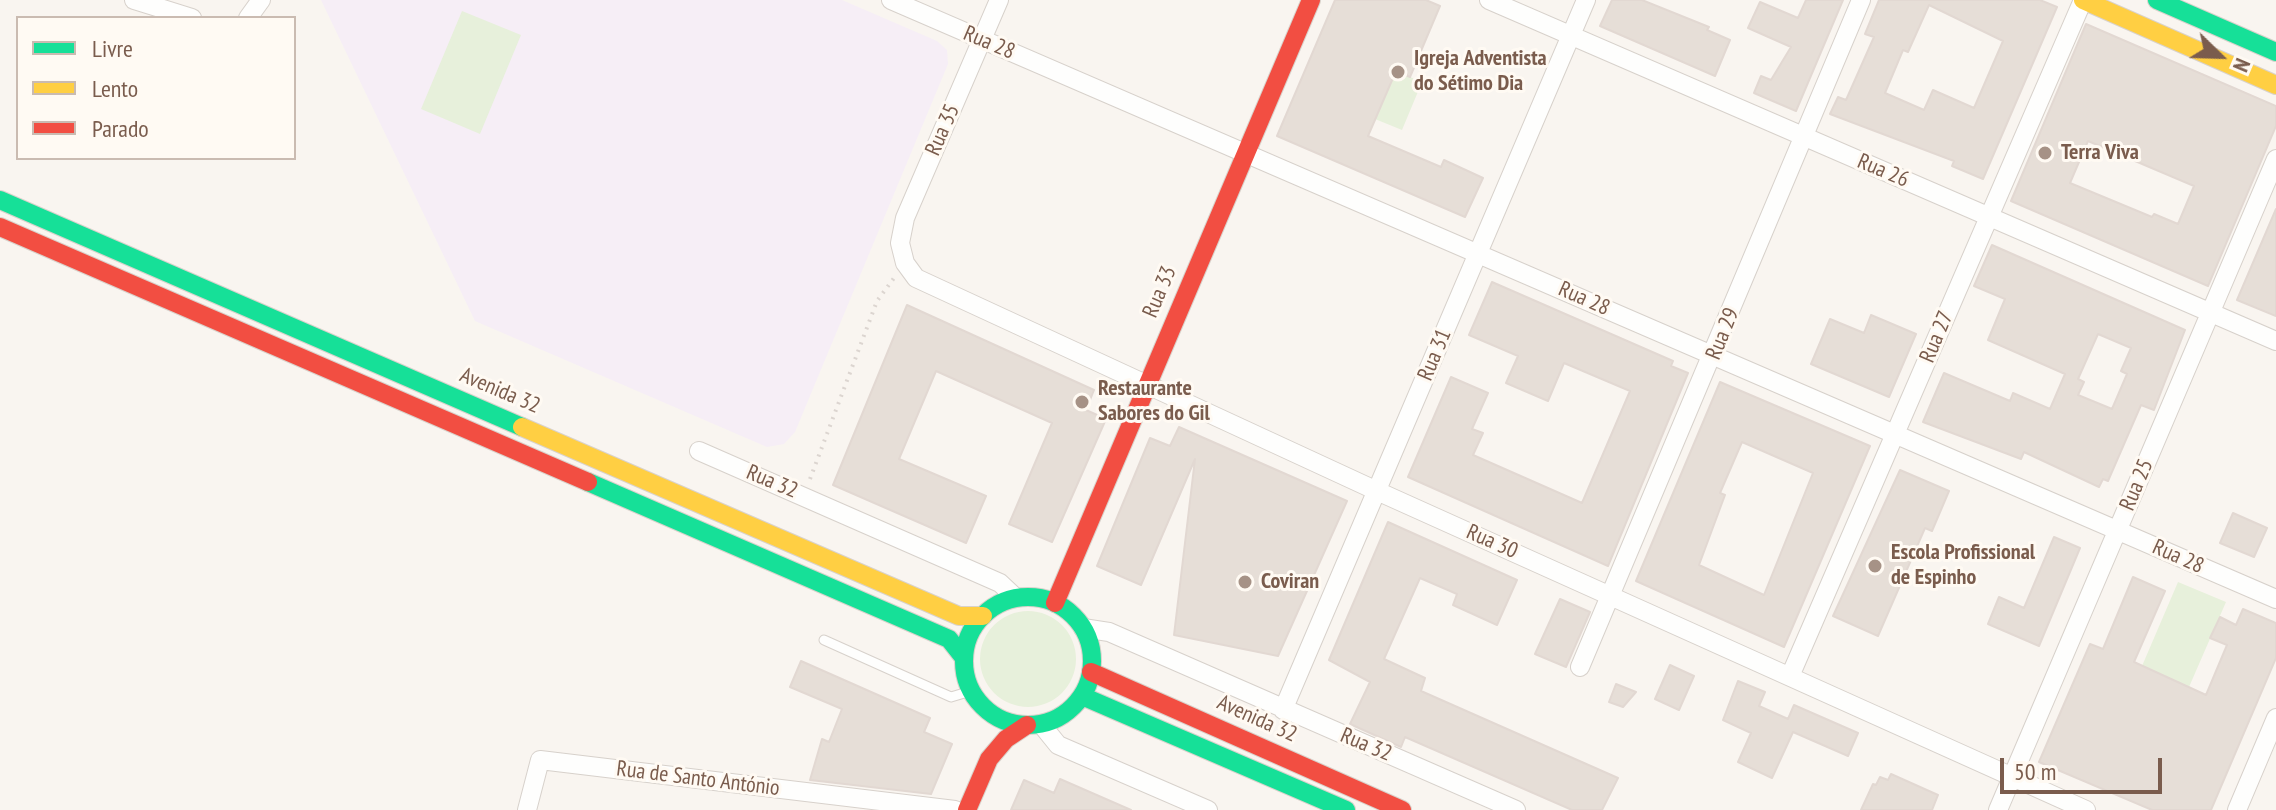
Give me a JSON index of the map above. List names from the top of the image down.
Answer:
{
  "streets": {
    "main road": ["Rua 33", "Avenida 32"],
    "street": [
      "Rua 28",
      "Rua 35",
      "Rua 26",
      "Rua 29",
      "Rua 27",
      "Rua 31",
      "Rua 32",
      "Rua 25",
      "Rua 30",
      "Rua de Santo António"
    ]
  },
  "crossings": [
    ["Rua 28", "Rua 35"],
    ["Rua 28", "Rua 33"],
    ["Rua 28", "Rua 29"],
    ["Rua 28", "Rua 27"],
    ["Rua 28", "Rua 31"],
    ["Rua 28", "Rua 25"],
    ["Rua 35", "Rua 30"],
    ["Rua 26", "Rua 29"],
    ["Rua 26", "Rua 27"],
    ["Rua 26", "Rua 31"],
    ["Rua 26", "Rua 25"],
    ["Rua 33", "Avenida 32"],
    ["Rua 33", "Rua 32"],
    ["Rua 33", "Rua 30"],
    ["Rua 29", "Rua 30"],
    ["Rua 27", "Rua 30"],
    ["Rua 31", "Rua 32"],
    ["Rua 31", "Rua 30"],
    ["Avenida 32", "Rua 32"],
    ["Rua 25", "Rua 30"]
  ],
  "places": [
    "Igreja Adventista do Sétimo Dia",
    "Terra Viva",
    "Restaurante Sabores do Gil",
    "Escola Profissional de Espinho",
    "Coviran"
  ],
  "legend": ["Livre", "Lento", "Parado"],
  "scale_bar": "50 m",
  "north": "bottom right"
}
